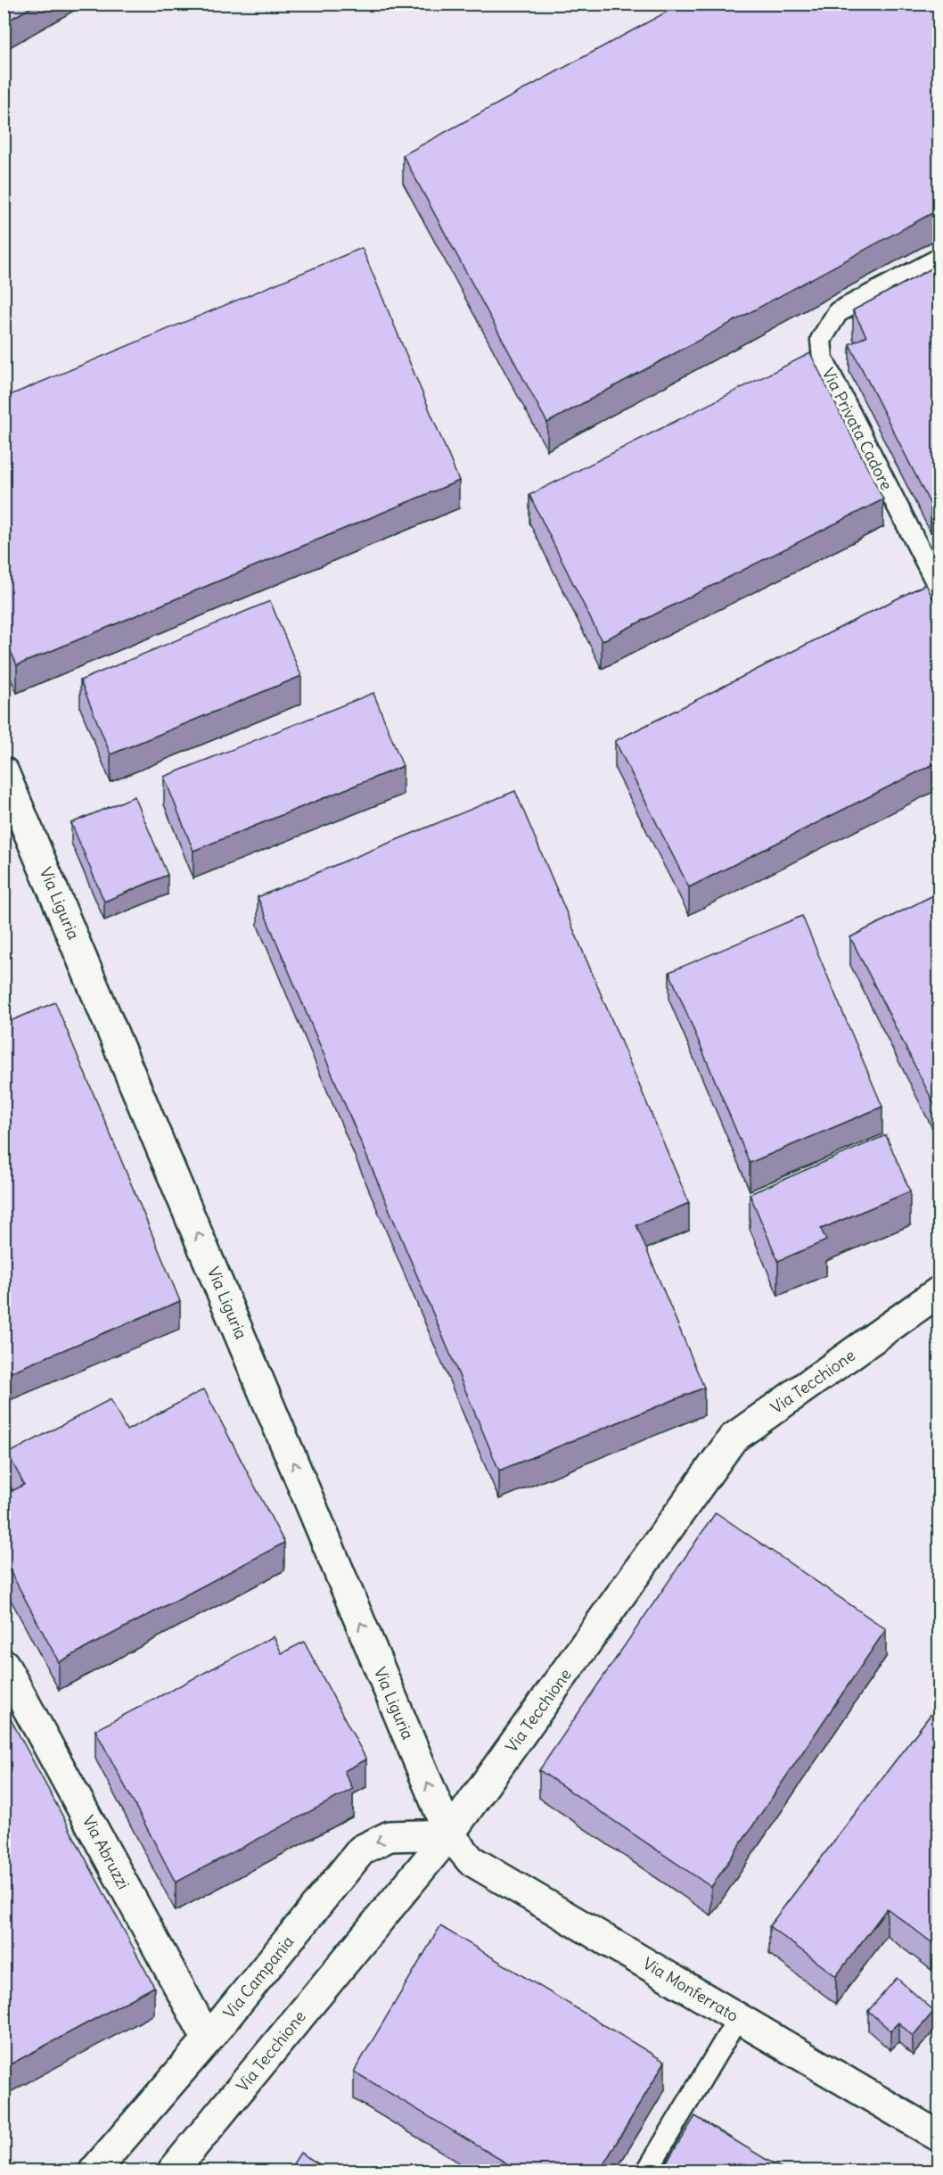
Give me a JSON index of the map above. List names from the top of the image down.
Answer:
{
  "streets": {
    "street": [
      "Via Liguria",
      "Via Tecchione",
      "Via Abruzzi",
      "Via Campania",
      "Via Monferrato"
    ],
    "lane": ["Via Privata Cadore"]
  },
  "crossings": [
    ["Via Liguria", "Via Tecchione"],
    ["Via Liguria", "Via Campania"],
    ["Via Liguria", "Via Monferrato"],
    ["Via Tecchione", "Via Campania"],
    ["Via Tecchione", "Via Monferrato"],
    ["Via Abruzzi", "Via Campania"],
    ["Via Campania", "Via Monferrato"]
  ],
  "one_way": ["Via Liguria", "Via Campania"]
}
